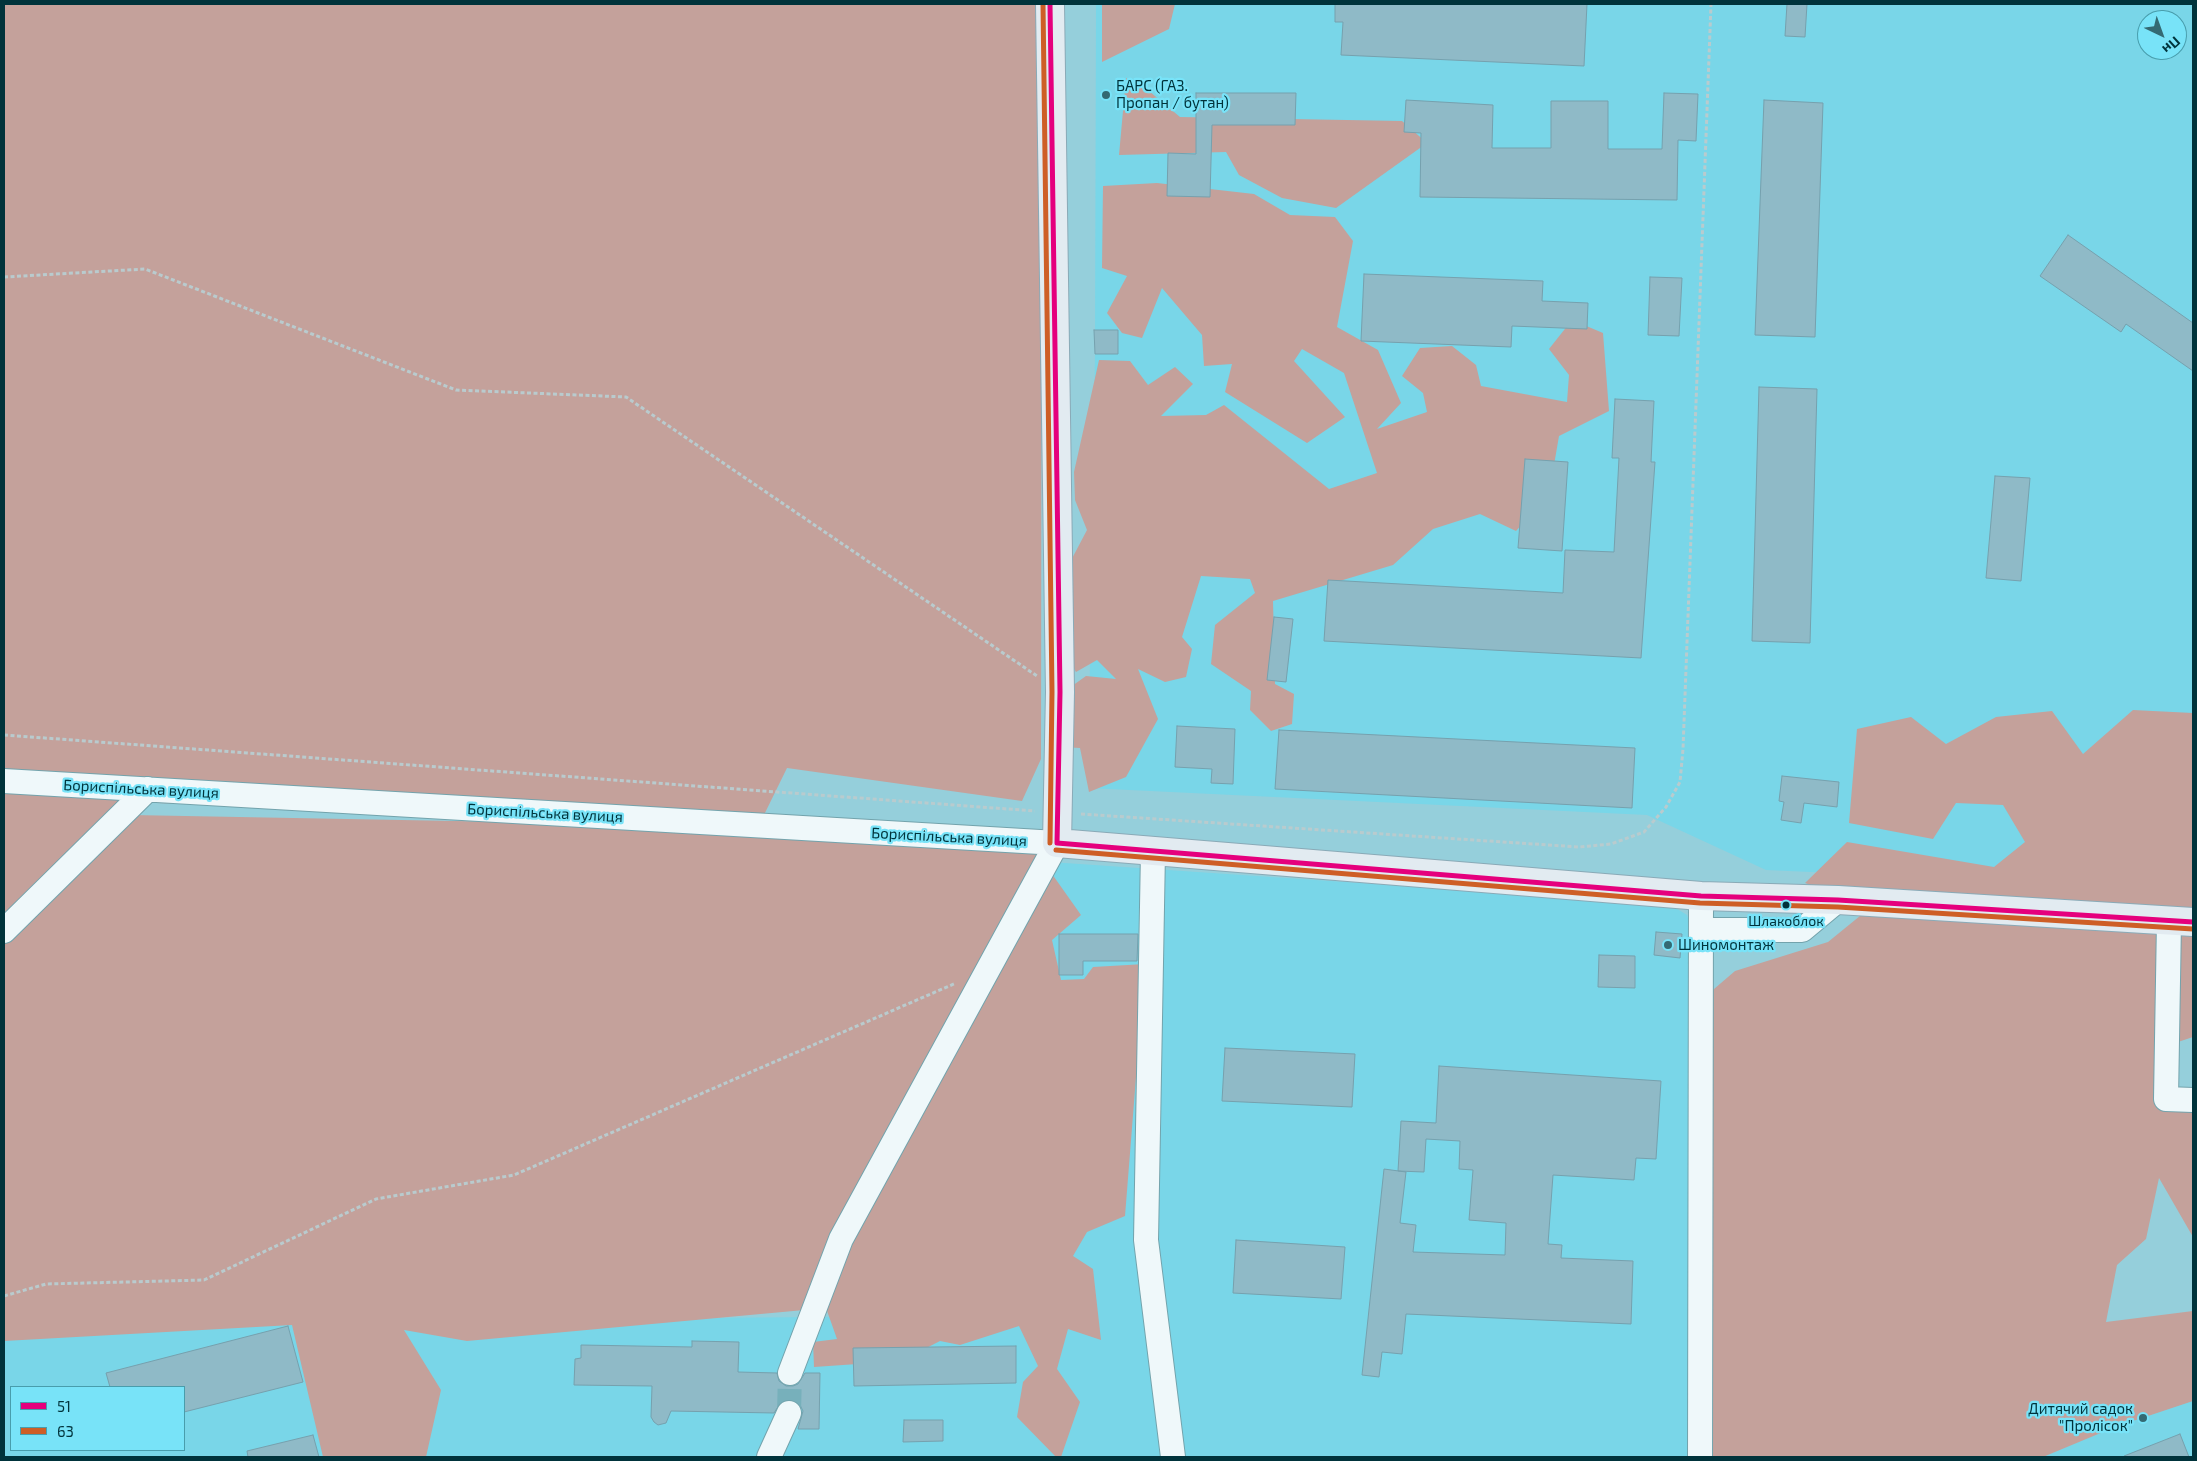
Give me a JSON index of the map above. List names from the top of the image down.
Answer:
{
  "streets": {
    "main road": ["Бориспільська вулиця"]
  },
  "places": [
    "БАРС (ГАЗ. Пропан / бутан)",
    "Шлакоблок",
    "Шиномонтаж",
    "Дитячий садок \"Пролісок\""
  ],
  "lines": ["transit line 51", "transit line 63"],
  "legend": ["51", "63"],
  "north": "bottom right"
}
